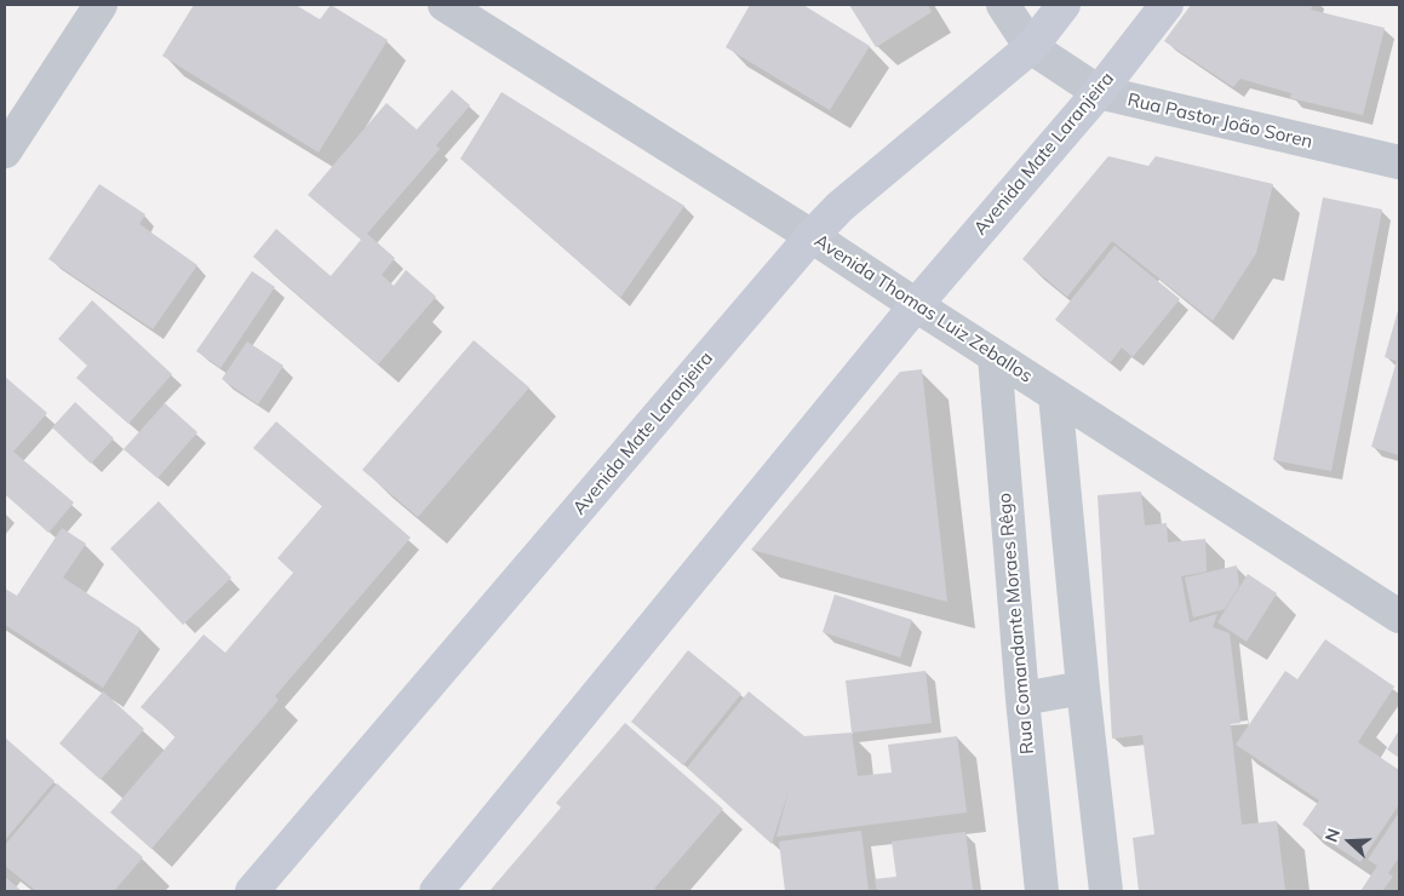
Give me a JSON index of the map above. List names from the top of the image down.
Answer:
{
  "streets": {
    "main road": ["Avenida Mate Laranjeira"],
    "street": ["Rua Pastor João Soren", "Avenida Thomas Luiz Zeballos", "Rua Comandante Moraes Rêgo"]
  },
  "crossings": [
    ["Rua Pastor João Soren", "Avenida Mate Laranjeira"],
    ["Avenida Mate Laranjeira", "Avenida Thomas Luiz Zeballos"],
    ["Avenida Thomas Luiz Zeballos", "Rua Comandante Moraes Rêgo"]
  ],
  "north": "left"
}
